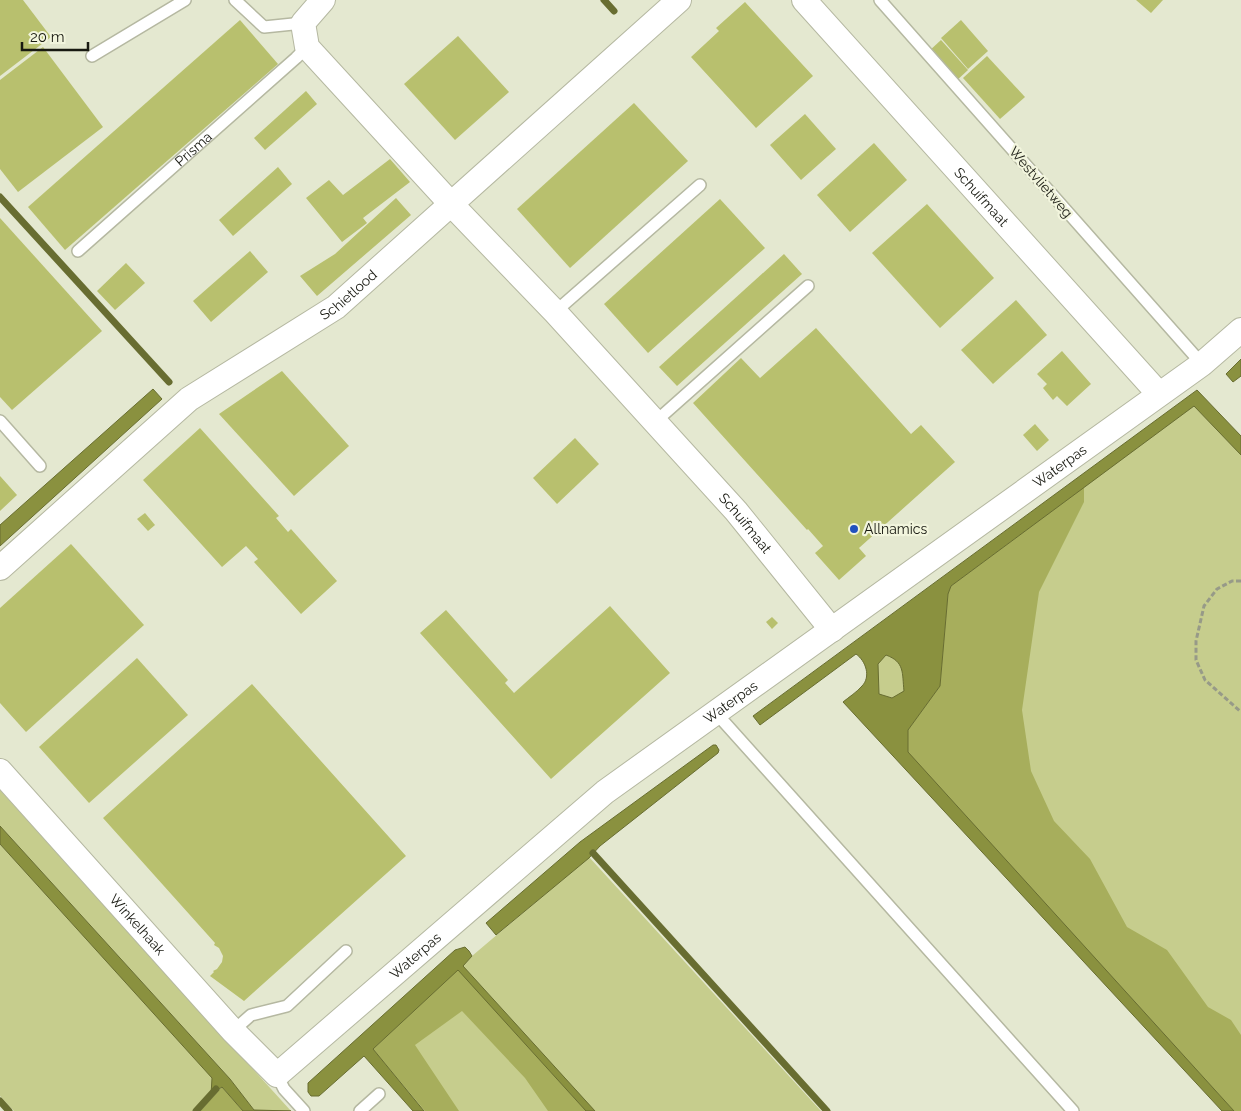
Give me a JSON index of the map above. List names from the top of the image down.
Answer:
{
  "streets": {
    "street": [
      "Schuifmaat",
      "Schietlood",
      "Waterpas",
      "Winkelhaak"
    ],
    "lane": ["Prisma", "Westvlietweg"]
  },
  "crossings": [
    ["Westvlietweg", "Waterpas"],
    ["Schuifmaat", "Schietlood"],
    ["Schuifmaat", "Waterpas"],
    ["Waterpas", "Winkelhaak"]
  ],
  "places": ["Allnamics"],
  "scale_bar": "20 m"
}
